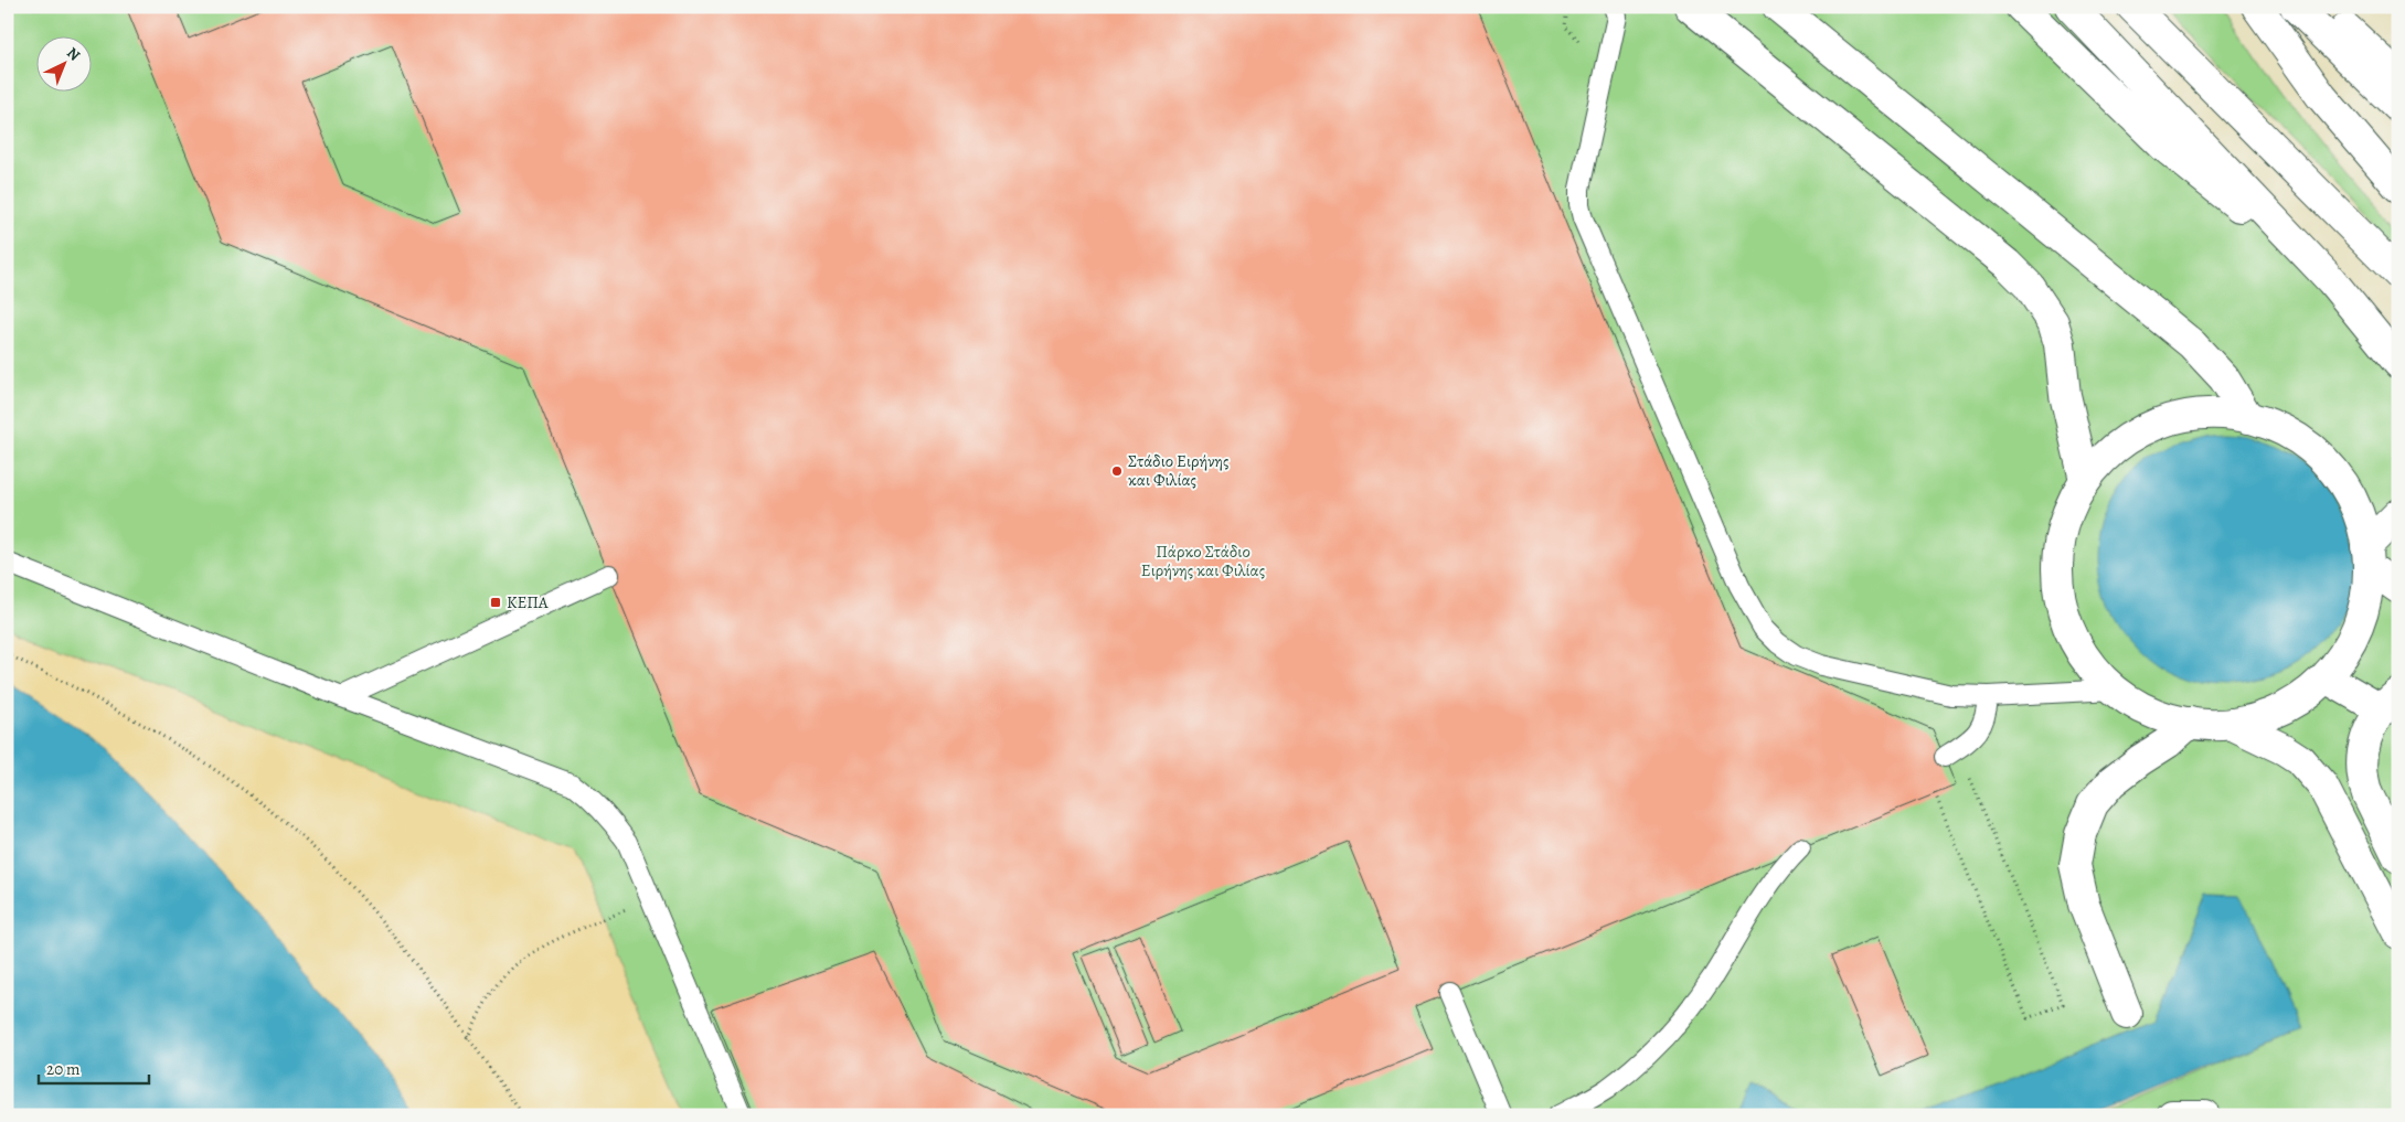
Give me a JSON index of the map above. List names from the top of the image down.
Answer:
{
  "parks": ["Πάρκο Στάδιο Ειρήνης και Φιλίας"],
  "places": {
    "other": ["Στάδιο Ειρήνης και Φιλίας"],
    "transit": ["ΚΕΠΑ"]
  },
  "scale_bar": "20 m",
  "north": "top right"
}
